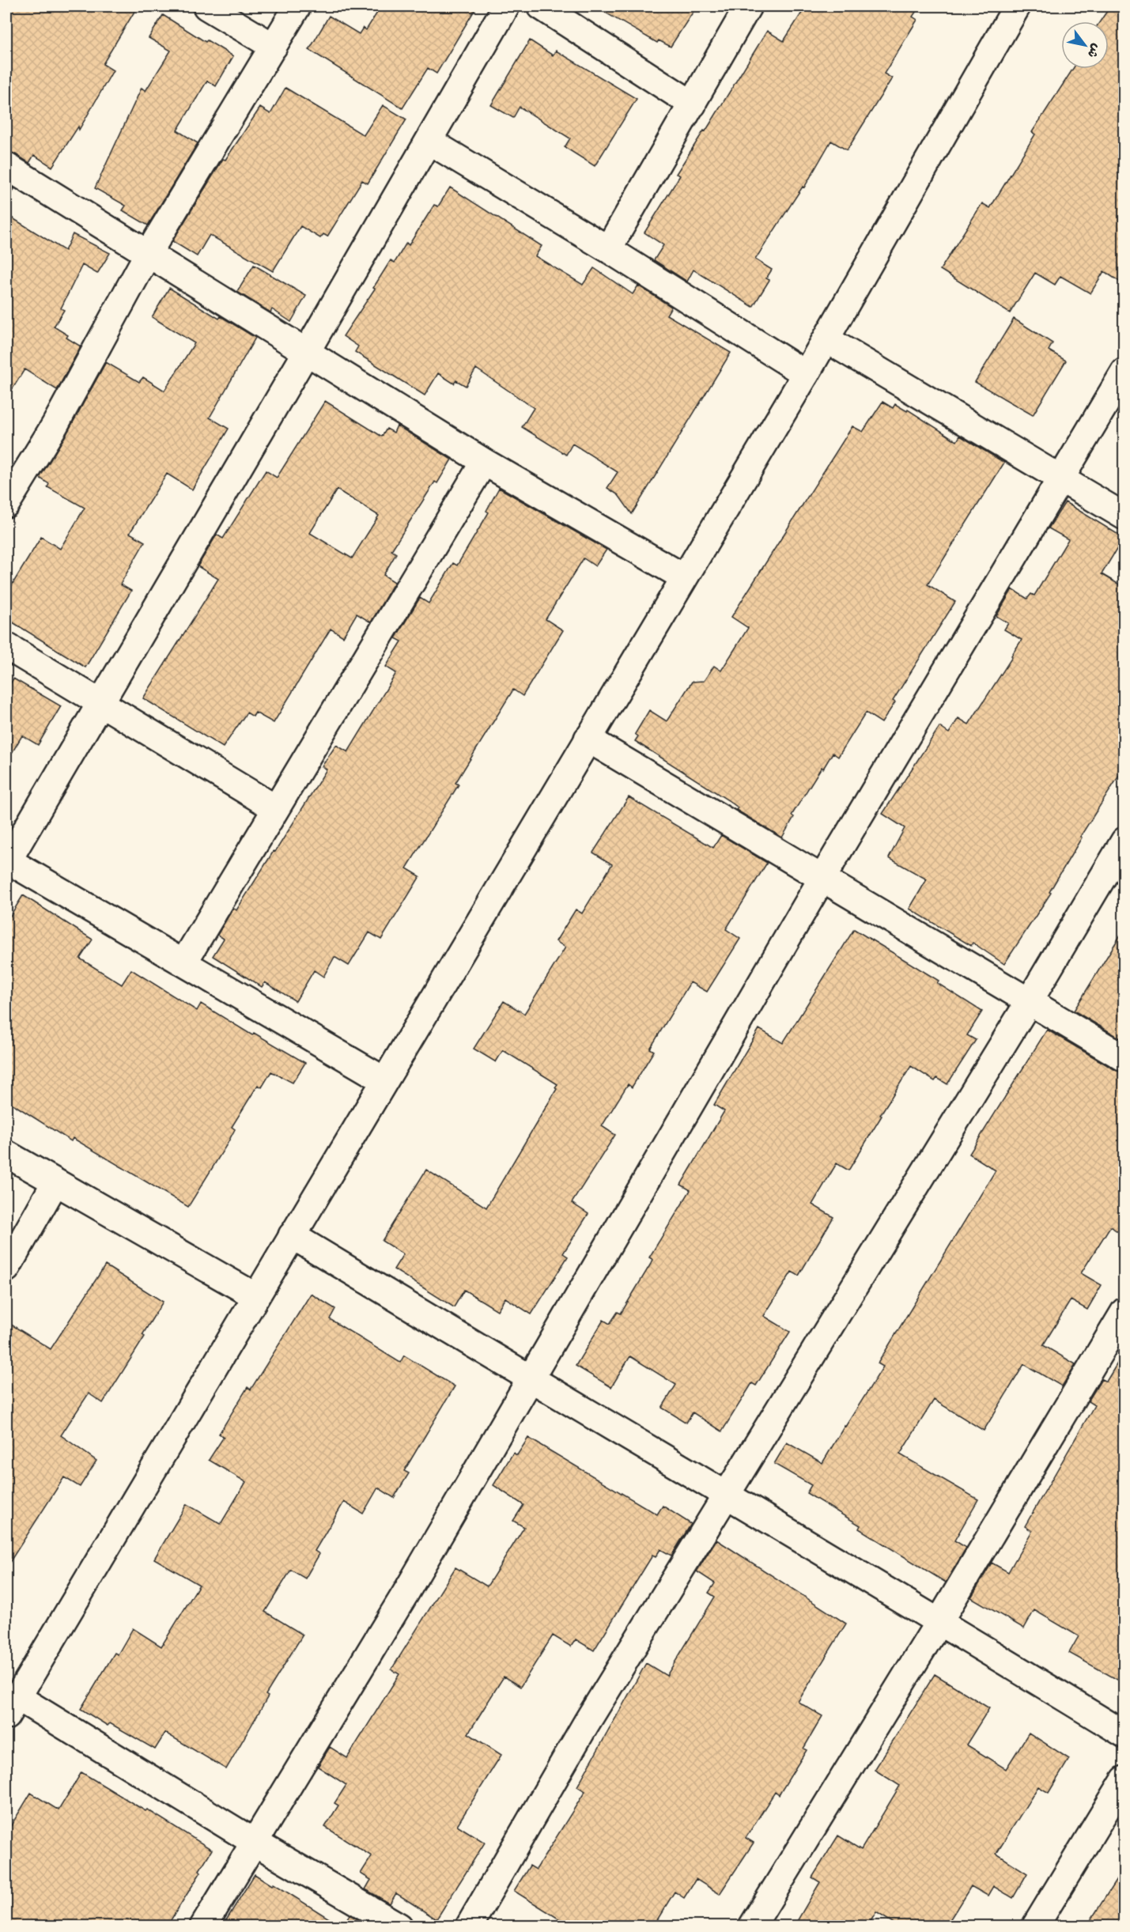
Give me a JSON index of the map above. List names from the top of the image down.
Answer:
{
  "north": "bottom right"
}
